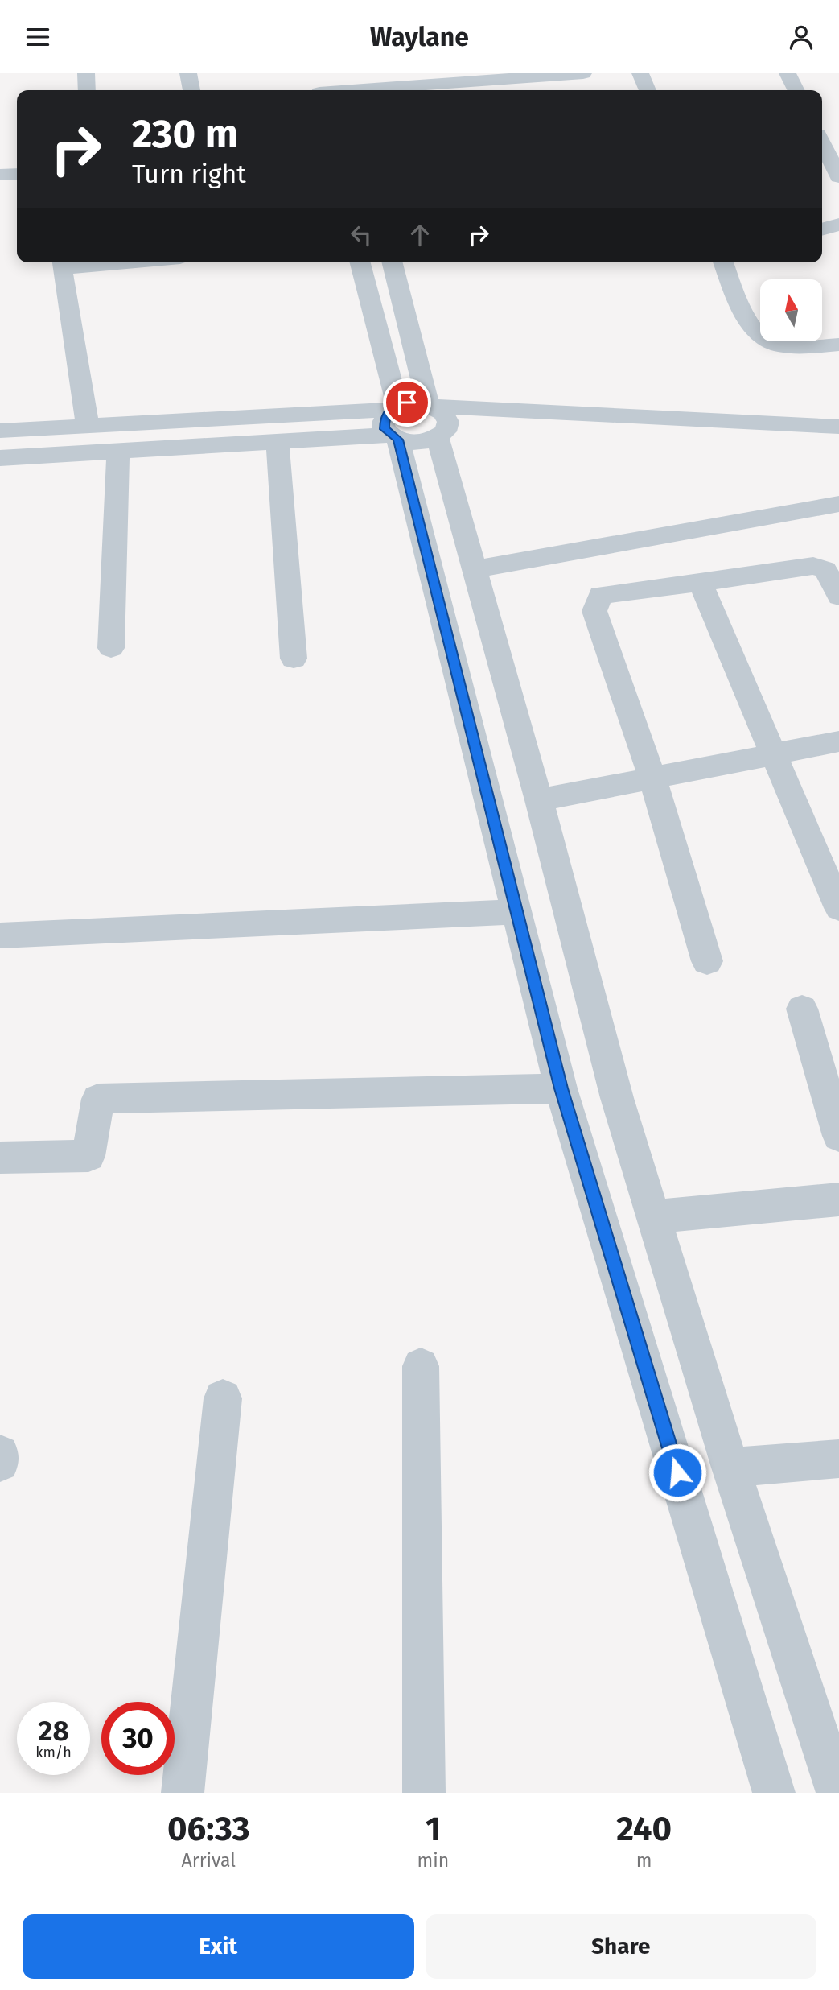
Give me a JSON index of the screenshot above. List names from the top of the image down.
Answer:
{
  "north": "top",
  "page": {
    "header": "Waylane",
    "turn": ["230 m", "Turn right"],
    "speed": "28 km/h",
    "limit": "30",
    "eta": [
      "06:33",
      "Arrival",
      "1",
      "min",
      "240",
      "m"
    ],
    "buttons": ["Exit", "Share"]
  }
}
